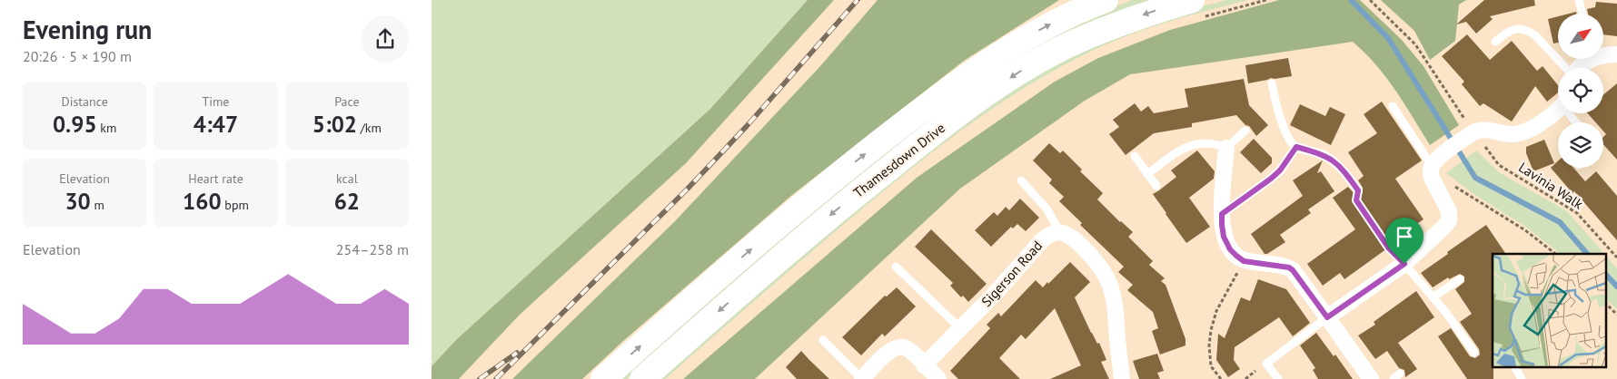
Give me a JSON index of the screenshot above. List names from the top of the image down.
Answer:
{
  "streets": {
    "main road": ["Thamesdown Drive"],
    "street": ["Sigerson Road"],
    "path": ["Lavinia Walk"]
  },
  "north": "top right",
  "page": {
    "heading": ["Evening run", "20:26 · 5 × 190 m"],
    "stats": [
      ["Distance", "0.95 km"],
      ["Time", "4:47"],
      ["Pace", "5:02 /km"],
      ["Elevation", "30 m"],
      ["Heart rate", "160 bpm"],
      ["kcal", "62"]
    ],
    "chart": ["Elevation", "254–258 m"]
  }
}
